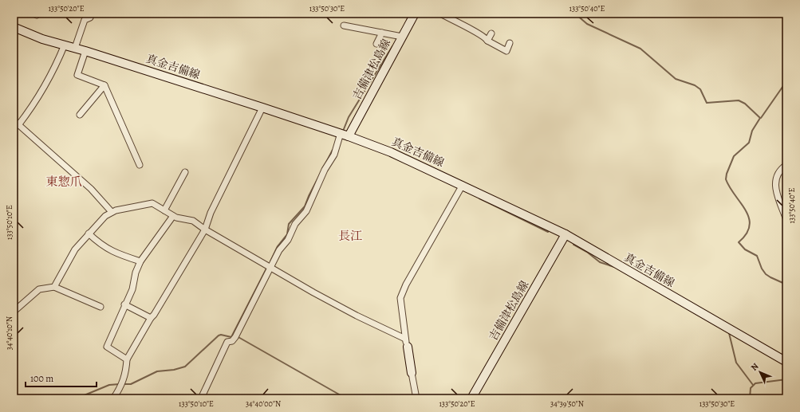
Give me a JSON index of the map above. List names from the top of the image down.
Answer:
{
  "streets": {
    "main road": ["真金吉備線", "吉備津松島線"]
  },
  "crossings": [
    ["真金吉備線", "吉備津松島線"]
  ],
  "districts": ["東惣爪", "長江"],
  "scale_bar": "100 m",
  "north": "top left",
  "coordinates": [
    "133°50'20\"E",
    "133°50'30\"E",
    "133°50'40\"E",
    "133°50'10\"E",
    "34°40'10\"N",
    "34°40'00\"N",
    "34°39'50\"N"
  ]
}
